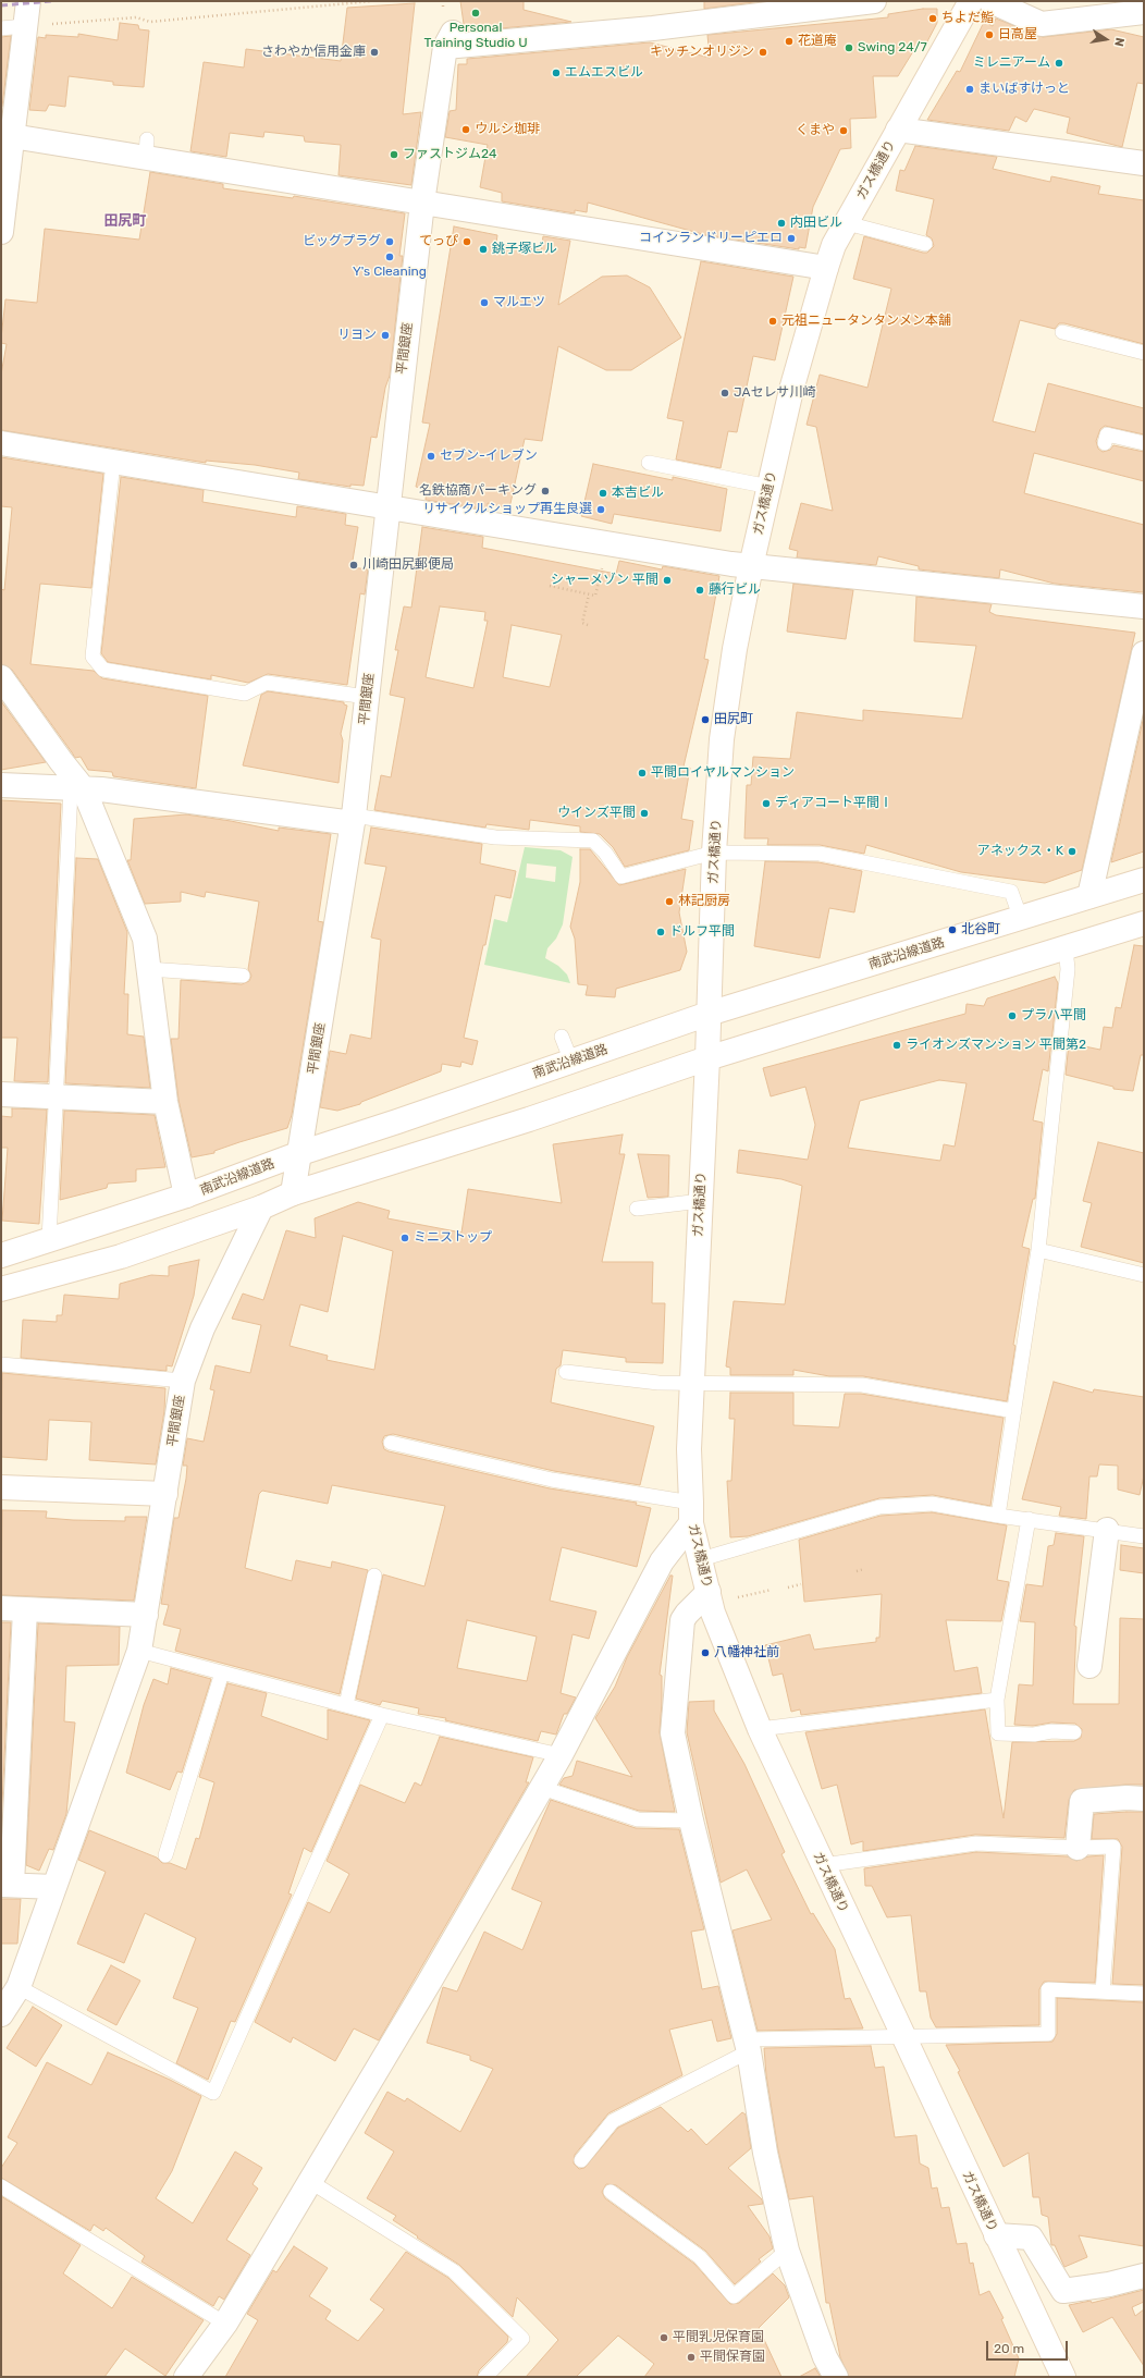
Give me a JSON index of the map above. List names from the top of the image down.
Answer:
{
  "streets": {
    "street": ["ガス橋通り", "平間銀座", "南武沿線道路"]
  },
  "crossings": [
    ["ガス橋通り", "南武沿線道路"],
    ["平間銀座", "南武沿線道路"]
  ],
  "districts": ["田尻町"],
  "places": [
    "Personal Training Studio U",
    "ちよだ鮨",
    "日高屋",
    "花道庵",
    "Swing 24/7",
    "さわやか信用金庫",
    "キッチンオリジン",
    "ミレニアーム",
    "エムエスビル",
    "まいばすけっと",
    "ウルシ珈琲",
    "くまや",
    "ファストジム24",
    "内田ビル",
    "コインランドリーピエロ",
    "ビッグプラグ",
    "てっぴ",
    "銚子塚ビル",
    "Y's Cleaning",
    "マルエツ",
    "元祖ニュータンタンメン本舗",
    "リヨン",
    "JAセレサ川崎",
    "セブン-イレブン",
    "名鉄協商パーキング",
    "本吉ビル",
    "リサイクルショップ再生良選",
    "川崎田尻郵便局",
    "シャーメゾン 平間",
    "藤行ビル",
    "田尻町",
    "平間ロイヤルマンション",
    "ディアコート平間Ⅰ",
    "ウインズ平間",
    "アネックス・K",
    "林記厨房",
    "北谷町",
    "ドルフ平間",
    "プラハ平間",
    "ライオンズマンション 平間第2",
    "ミニストップ",
    "八幡神社前",
    "平間乳児保育園",
    "平間保育園"
  ],
  "scale_bar": "20 m",
  "north": "right"
}
